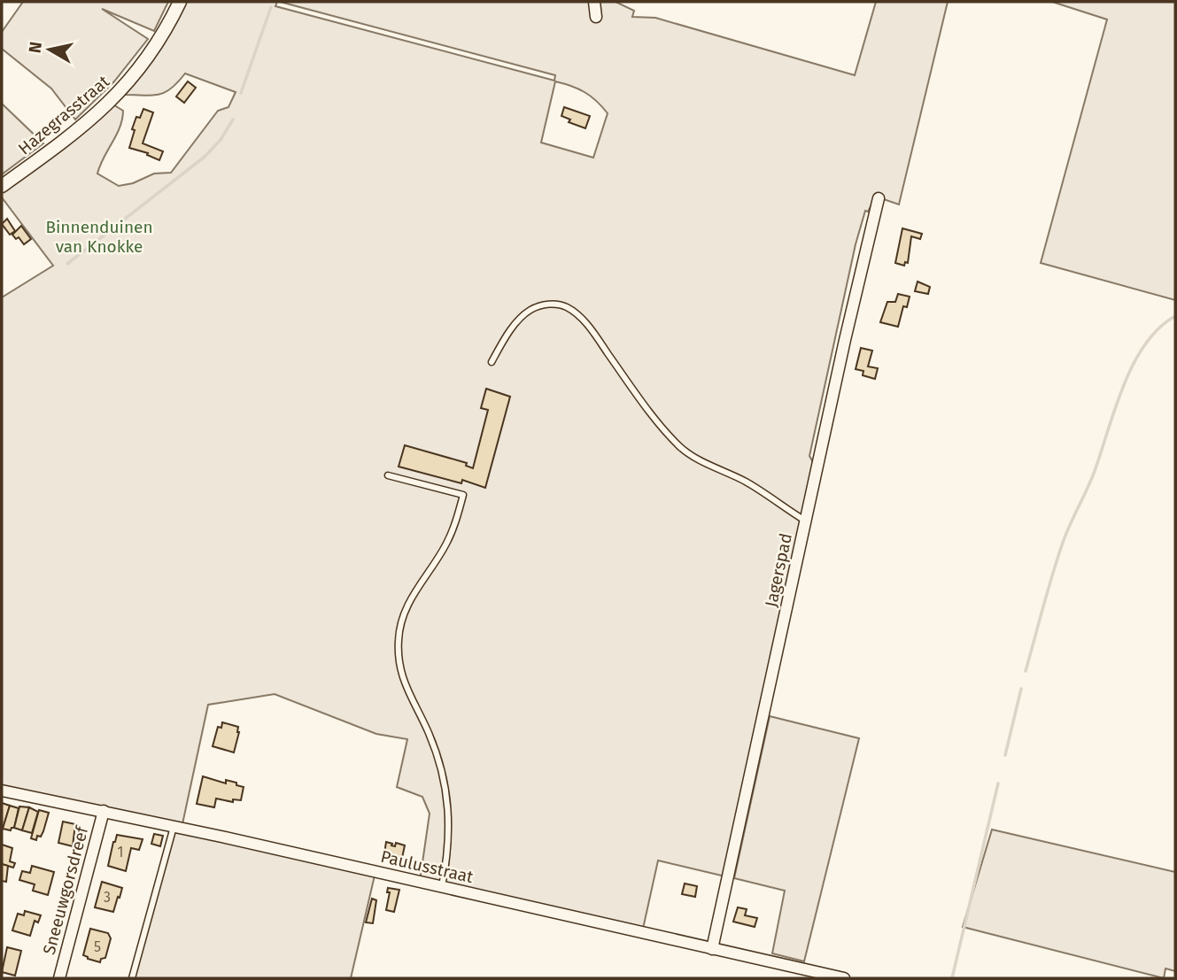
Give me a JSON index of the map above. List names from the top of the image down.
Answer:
{
  "streets": {
    "street": [
      "Hazegrasstraat",
      "Jagerspad",
      "Paulusstraat",
      "Sneeuwgorsdreef"
    ]
  },
  "crossings": [
    ["Jagerspad", "Paulusstraat"],
    ["Paulusstraat", "Sneeuwgorsdreef"]
  ],
  "parks": ["Binnenduinen van Knokke"],
  "house_numbers": ["1", "3", "5"],
  "north": "left"
}
